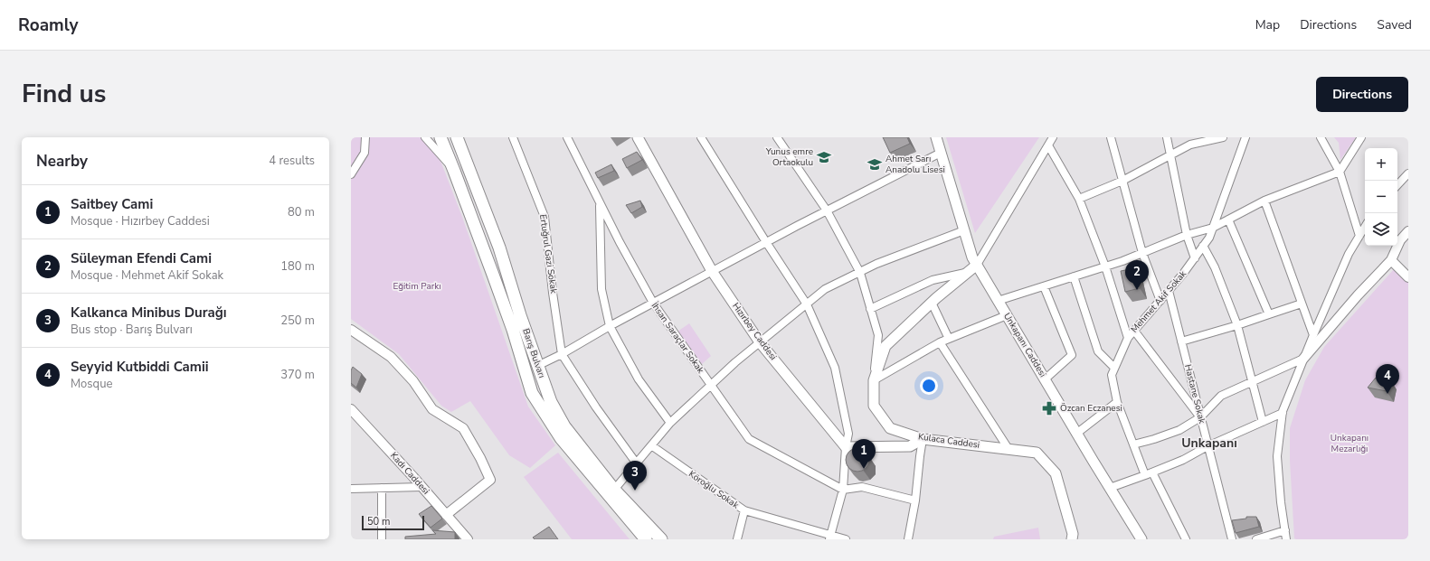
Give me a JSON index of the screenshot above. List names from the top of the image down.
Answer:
{
  "streets": {
    "main road": [
      "Hızırbey Caddesi",
      "Unkapanı Caddesi",
      "Barış Bulvarı",
      "Kulaca Caddesi"
    ],
    "street": [
      "Ertuğrul Gazi Sokak",
      "Mehmet Akif Sokak",
      "İhsan Saraçlar Sokak",
      "Hastane Sokak",
      "Kadı Caddesi",
      "Köroğlu Sokak"
    ]
  },
  "crossings": [
    ["Mehmet Akif Sokak", "Hastane Sokak"],
    ["Unkapanı Caddesi", "Kulaca Caddesi"]
  ],
  "districts": ["Unkapanı"],
  "parks": ["Eğitim Parkı", "Unkapanı Mezarlığı"],
  "places": {
    "school or university": ["Yunus emre Ortaokulu", "Ahmet Sarı Anadolu Lisesi"],
    "pharmacy": ["Özcan Eczanesi"]
  },
  "scale_bar": "50 m",
  "page": {
    "header": "Roamly",
    "nav": ["Map", "Directions", "Saved"],
    "title": "Find us",
    "buttons": "Directions",
    "heading": ["Nearby", "4 results"],
    "map_buttons": ["+", "−"],
    "list": [
      {
        "mark": "1",
        "name": "Saitbey Cami",
        "note": "Mosque · Hızırbey Caddesi",
        "value": "80 m"
      },
      {
        "mark": "2",
        "name": "Süleyman Efendi Cami",
        "note": "Mosque · Mehmet Akif Sokak",
        "value": "180 m"
      },
      {
        "mark": "3",
        "name": "Kalkanca Minibus Durağı",
        "note": "Bus stop · Barış Bulvarı",
        "value": "250 m"
      },
      {
        "mark": "4",
        "name": "Seyyid Kutbiddi Camii",
        "note": "Mosque",
        "value": "370 m"
      }
    ],
    "pins": [
      "2",
      "4",
      "1",
      "3"
    ],
    "scale": "50 m"
  }
}
